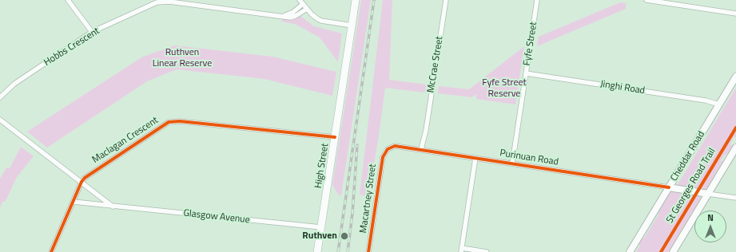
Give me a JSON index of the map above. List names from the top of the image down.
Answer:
{
  "streets": {
    "main road": ["Cheddar Road", "High Street"],
    "street": [
      "Fyfe Street",
      "Hobbs Crescent",
      "McCrae Street",
      "Jinghi Road",
      "Maclagan Crescent",
      "Purinuan Road",
      "Macartney Street",
      "Glasgow Avenue"
    ],
    "cycle path": ["St Georges Road Trail"]
  },
  "crossings": [
    ["Fyfe Street", "Jinghi Road"],
    ["Fyfe Street", "Purinuan Road"],
    ["McCrae Street", "Purinuan Road"],
    ["Jinghi Road", "Cheddar Road"],
    ["Maclagan Crescent", "High Street"],
    ["Maclagan Crescent", "Glasgow Avenue"],
    ["Cheddar Road", "Purinuan Road"],
    ["Purinuan Road", "Macartney Street"],
    ["High Street", "Glasgow Avenue"]
  ],
  "parks": ["Ruthven Linear Reserve", "Fyfe Street Reserve"],
  "places": ["Ruthven"],
  "north": "top"
}
